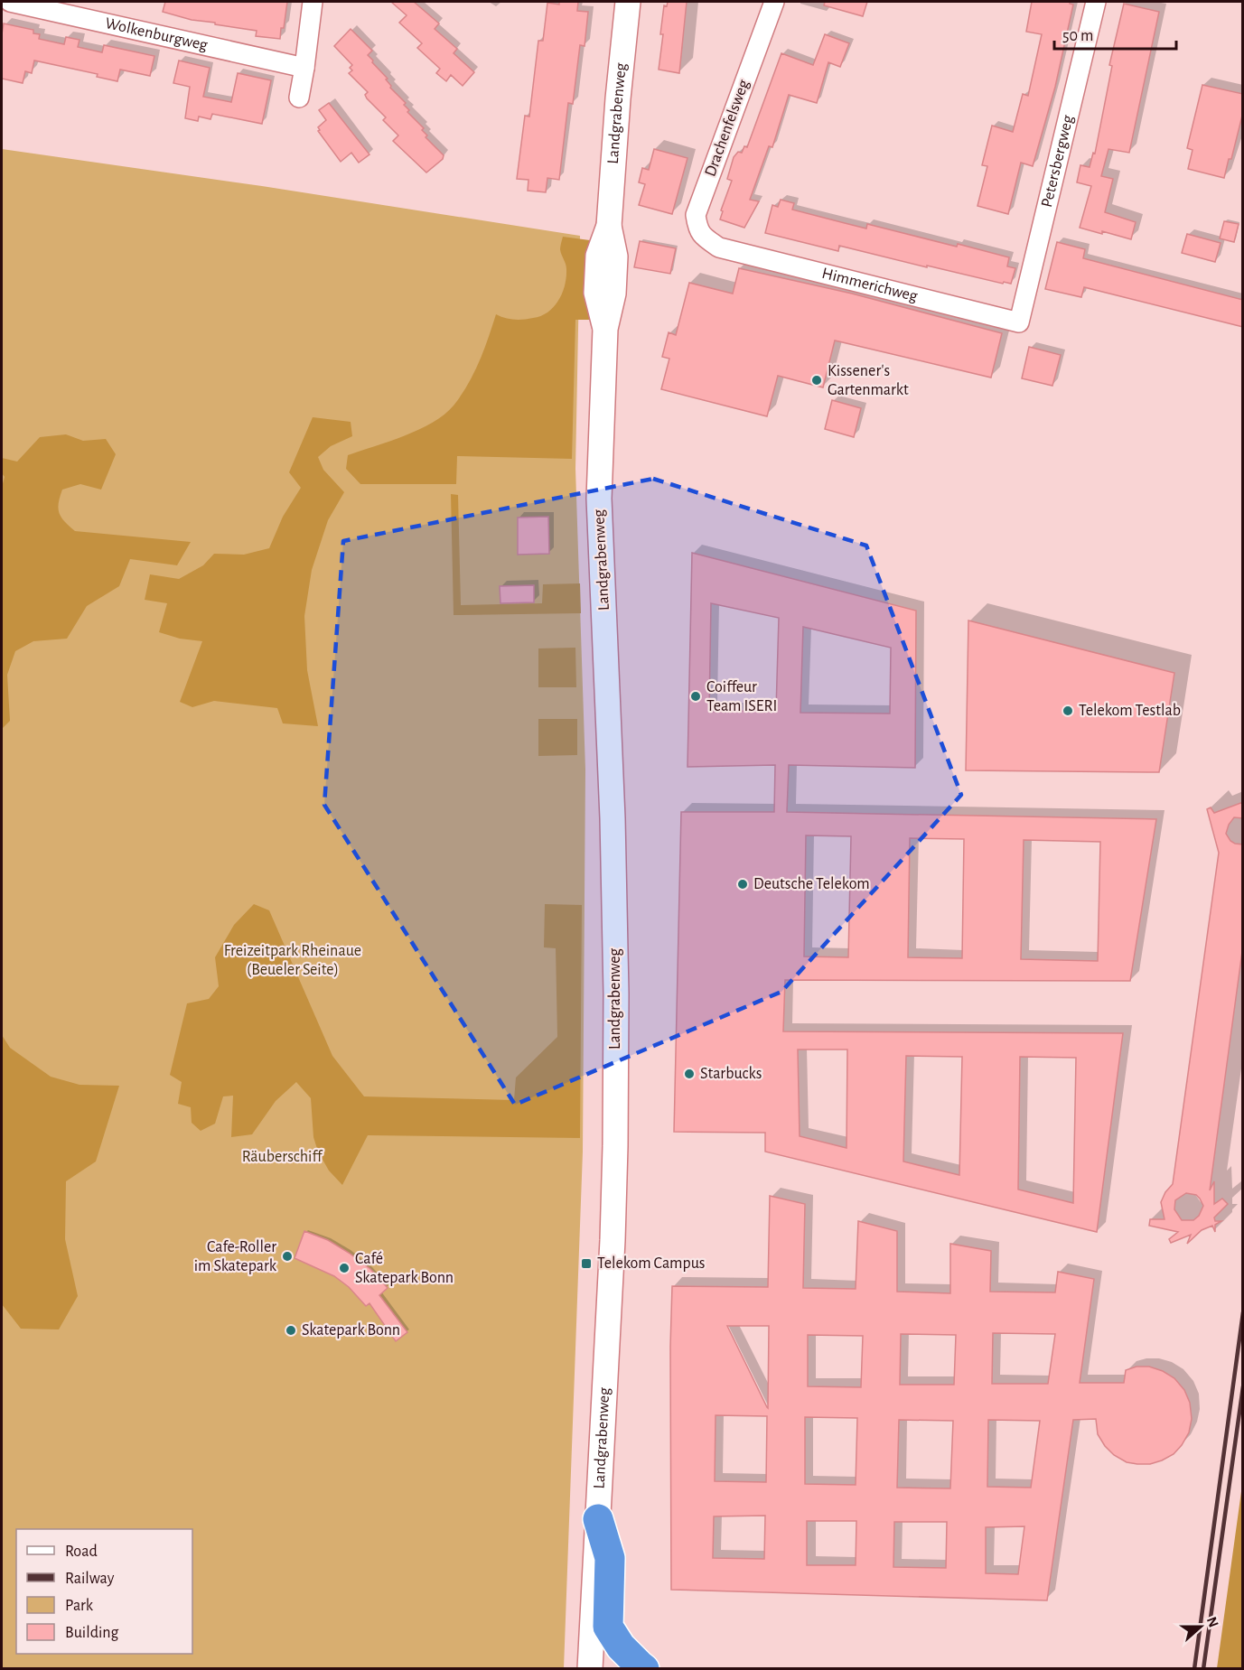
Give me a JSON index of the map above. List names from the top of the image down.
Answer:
{
  "streets": {
    "street": [
      "Wolkenburgweg",
      "Landgrabenweg",
      "Drachenfelsweg",
      "Petersbergweg",
      "Himmerichweg"
    ]
  },
  "crossings": [
    ["Drachenfelsweg", "Himmerichweg"],
    ["Petersbergweg", "Himmerichweg"]
  ],
  "parks": ["Freizeitpark Rheinaue (Beueler Seite)", "Räuberschiff"],
  "places": {
    "other": [
      "Kissener's Gartenmarkt",
      "Coiffeur Team ISERI",
      "Telekom Testlab",
      "Deutsche Telekom",
      "Starbucks",
      "Cafe-Roller im Skatepark",
      "Café Skatepark Bonn",
      "Skatepark Bonn"
    ],
    "transit": ["Telekom Campus"]
  },
  "legend": [
    "Road",
    "Railway",
    "Park",
    "Building"
  ],
  "scale_bar": "50 m",
  "north": "right"
}
